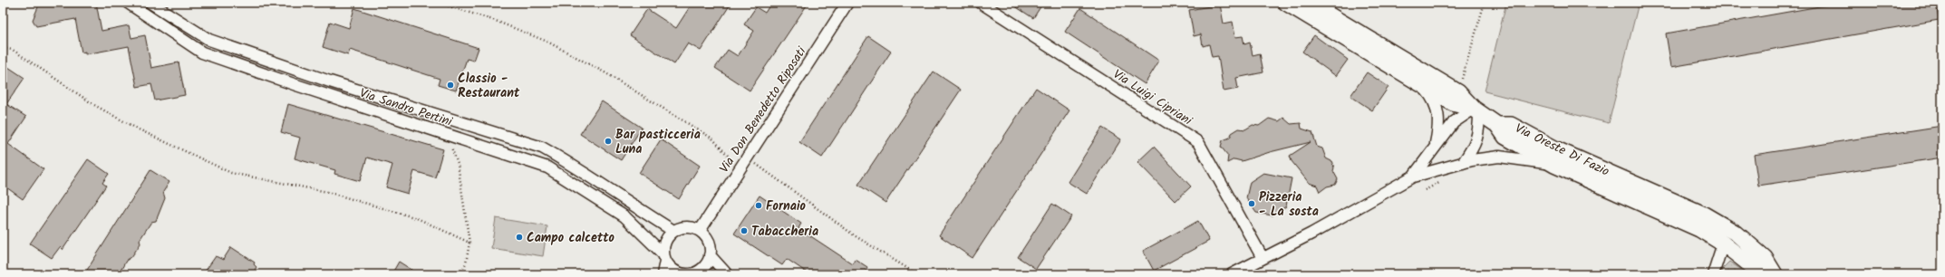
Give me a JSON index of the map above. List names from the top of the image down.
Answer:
{
  "streets": {
    "street": [
      "Via Luigi Cipriani",
      "Via Sandro Pertini",
      "Via Don Benedetto Riposati",
      "Via Oreste Di Fazio"
    ]
  },
  "crossings": [
    ["Via Sandro Pertini", "Via Don Benedetto Riposati"]
  ],
  "places": [
    "Classio - Restaurant",
    "Bar pasticceria Luna",
    "Pizzeria - La sosta",
    "Fornaio",
    "Tabaccheria",
    "Campo calcetto"
  ]
}
